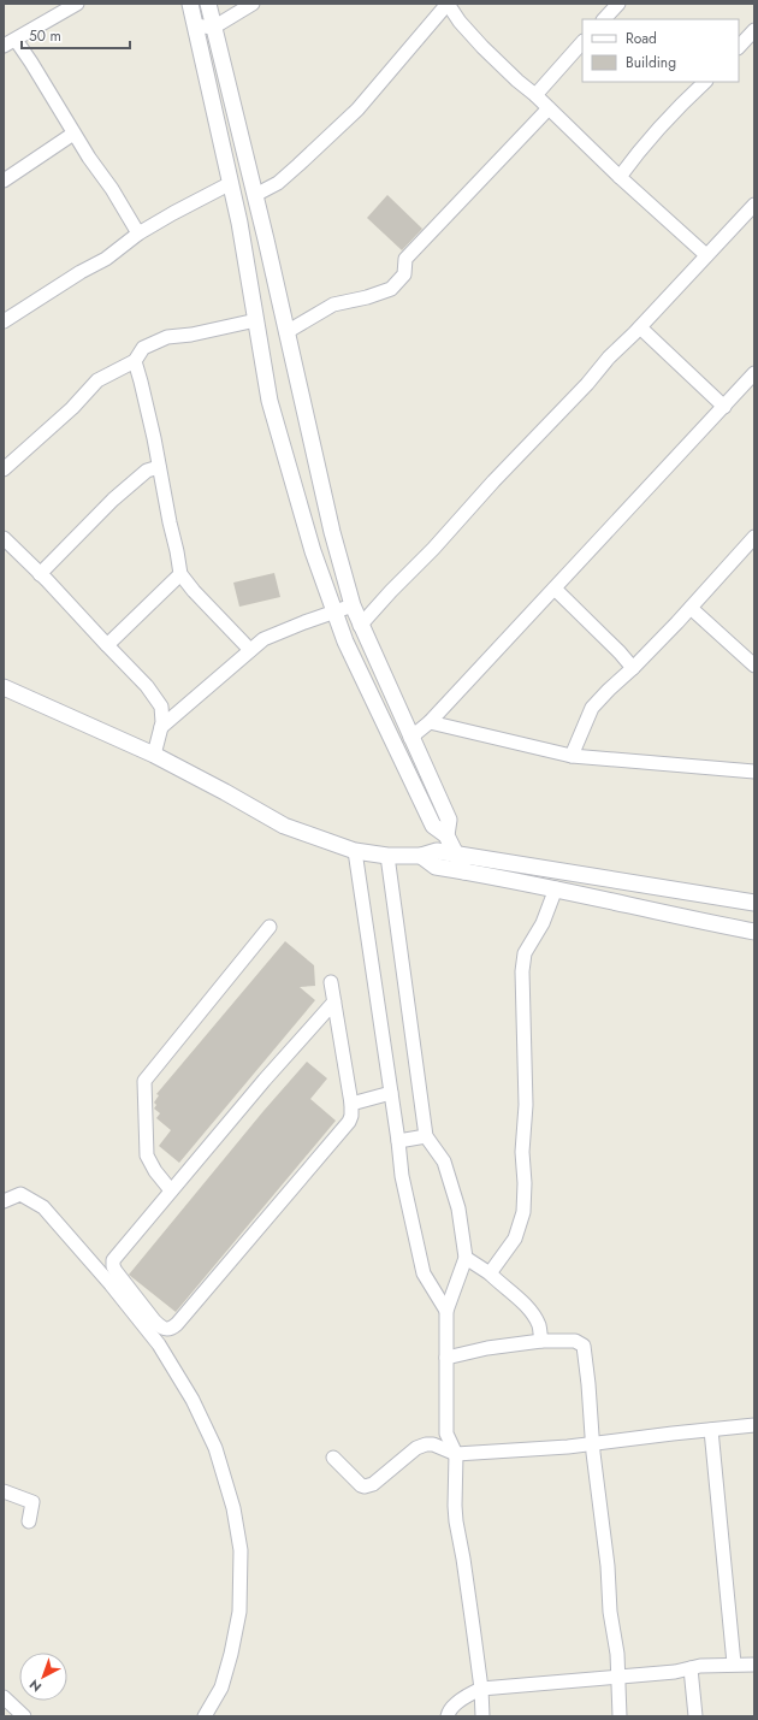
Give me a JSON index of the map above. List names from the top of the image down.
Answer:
{
  "legend": ["Road", "Building"],
  "scale_bar": "50 m",
  "north": "bottom left"
}
